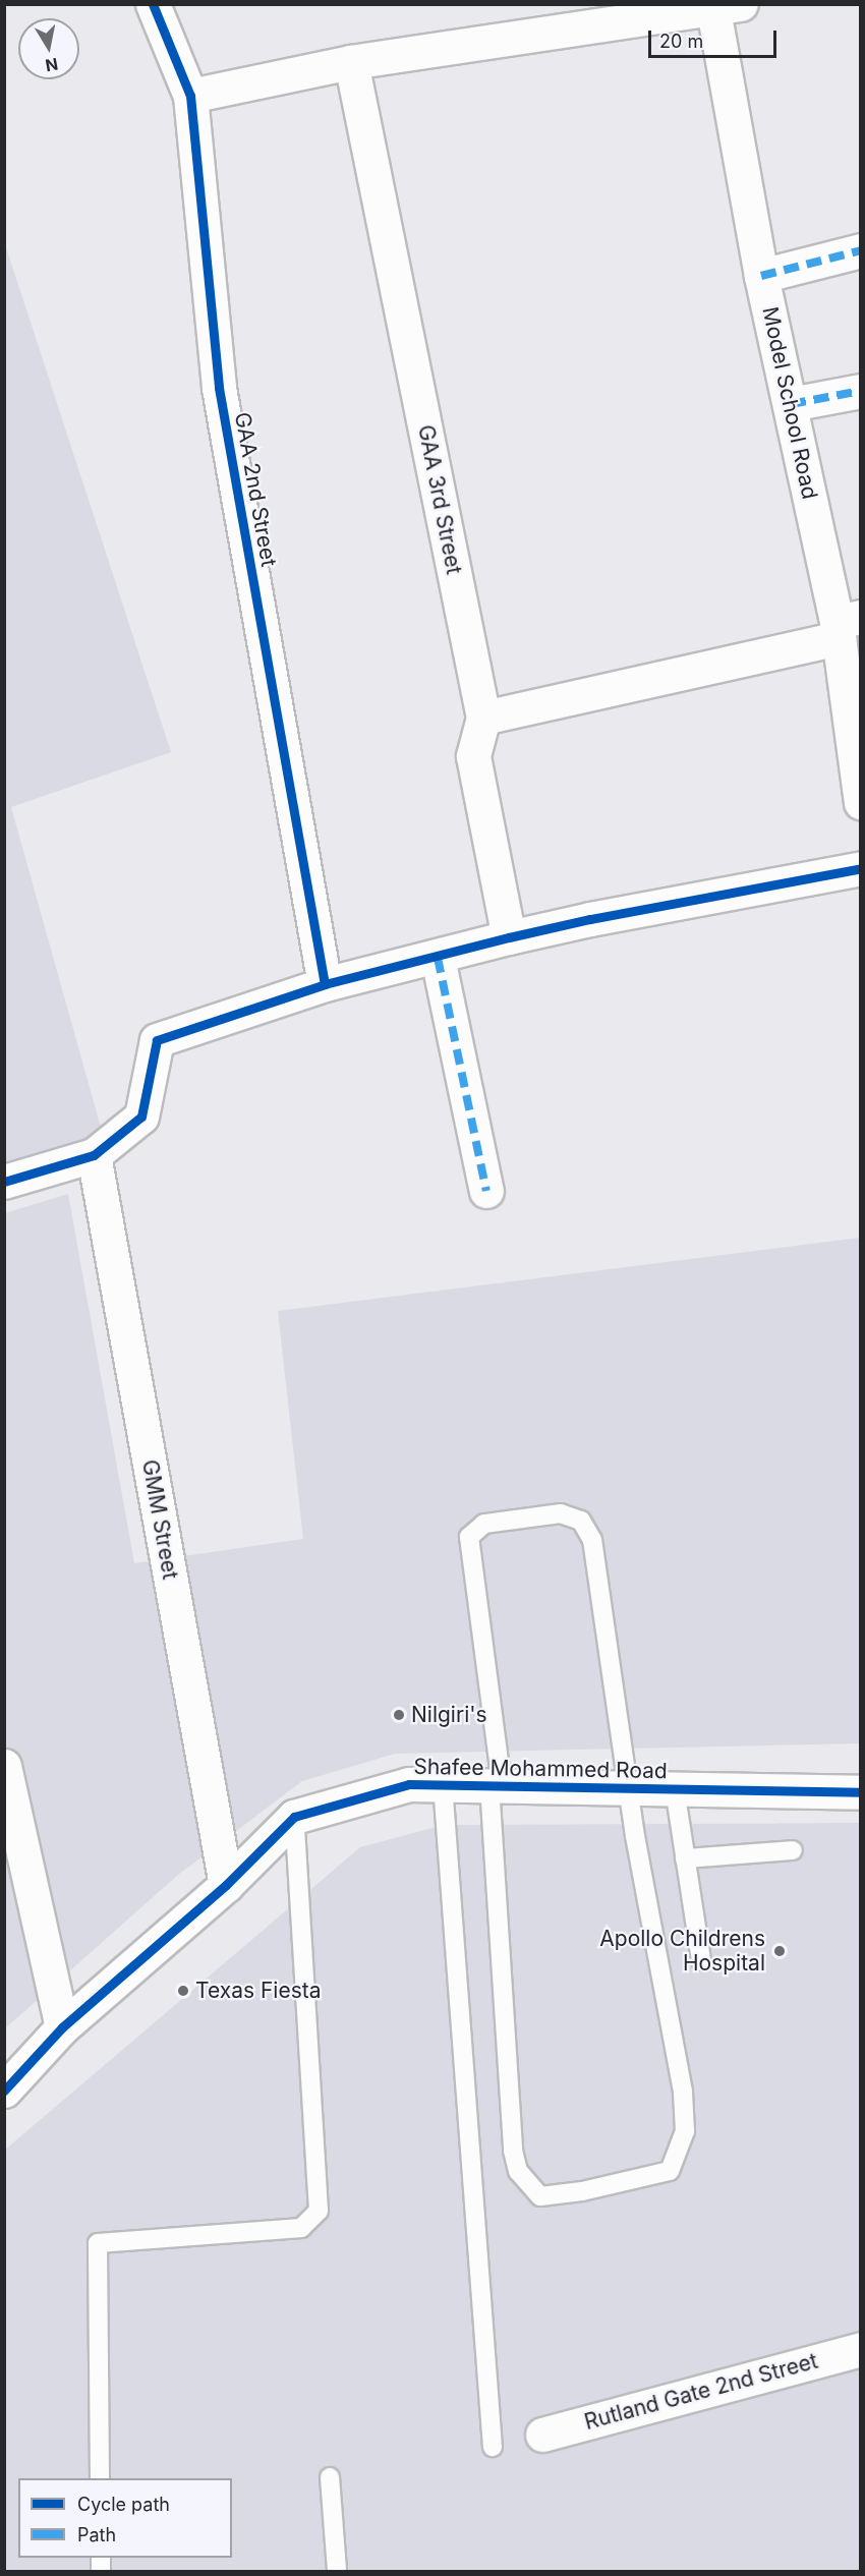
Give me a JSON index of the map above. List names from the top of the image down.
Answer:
{
  "streets": {
    "street": [
      "Model School Road",
      "GAA 2nd Street",
      "GAA 3rd Street",
      "GMM Street",
      "Shafee Mohammed Road",
      "Rutland Gate 2nd Street"
    ]
  },
  "crossings": [
    ["GMM Street", "Shafee Mohammed Road"]
  ],
  "places": ["Nilgiri's", "Apollo Childrens Hospital", "Texas Fiesta"],
  "legend": ["Cycle path", "Path"],
  "scale_bar": "20 m",
  "north": "bottom"
}
